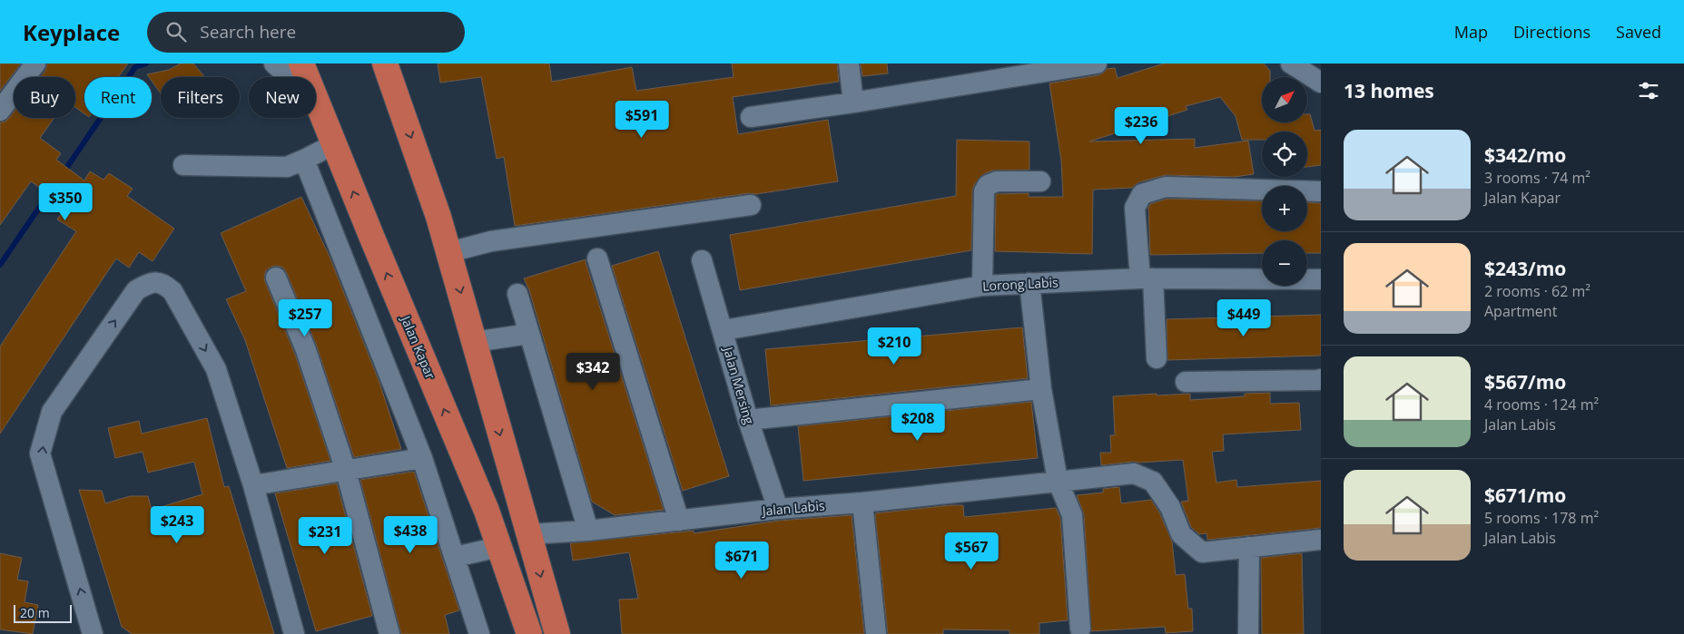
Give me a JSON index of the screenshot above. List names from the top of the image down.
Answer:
{
  "streets": {
    "highway": ["Jalan Kapar"],
    "street": ["Lorong Labis", "Jalan Mersing", "Jalan Labis"]
  },
  "crossings": [
    ["Lorong Labis", "Jalan Mersing"],
    ["Jalan Mersing", "Jalan Labis"]
  ],
  "scale_bar": "20 m",
  "north": "top right",
  "page": {
    "header": "Keyplace",
    "search": "Search here",
    "nav": ["Map", "Directions", "Saved"],
    "heading": "13 homes",
    "map_buttons": ["+", "−"],
    "chip": [
      "Buy",
      "Rent",
      "Filters",
      "New"
    ],
    "price": [
      "$591",
      "$236",
      "$350",
      "$257",
      "$449",
      "$210",
      "$342",
      "$208",
      "$243",
      "$438",
      "$231",
      "$567",
      "$671"
    ],
    "list": [
      {
        "name": "$342/mo",
        "note": "3 rooms · 74 m² · Jalan Kapar"
      },
      {
        "name": "$243/mo",
        "note": "2 rooms · 62 m² · Apartment"
      },
      {
        "name": "$567/mo",
        "note": "4 rooms · 124 m² · Jalan Labis"
      },
      {
        "name": "$671/mo",
        "note": "5 rooms · 178 m² · Jalan Labis"
      }
    ],
    "scale": "20 m"
  }
}
